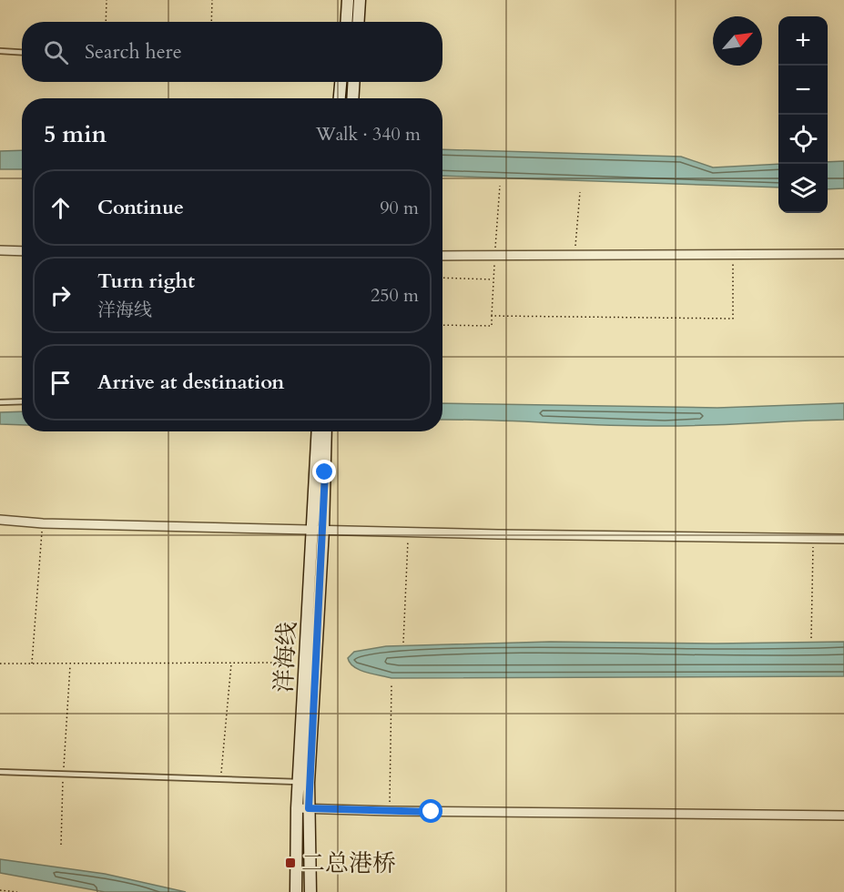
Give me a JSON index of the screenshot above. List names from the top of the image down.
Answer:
{
  "streets": {
    "main road": ["洋海线"]
  },
  "places": {
    "transit": ["二总港桥"]
  },
  "north": "top right",
  "page": {
    "map_buttons": ["+", "−"],
    "search": "Search here",
    "heading": ["5 min", "Walk · 340 m"],
    "list": [
      ["Continue", "90 m"],
      ["Turn right", "洋海线", "250 m"],
      "Arrive at destination"
    ]
  }
}
